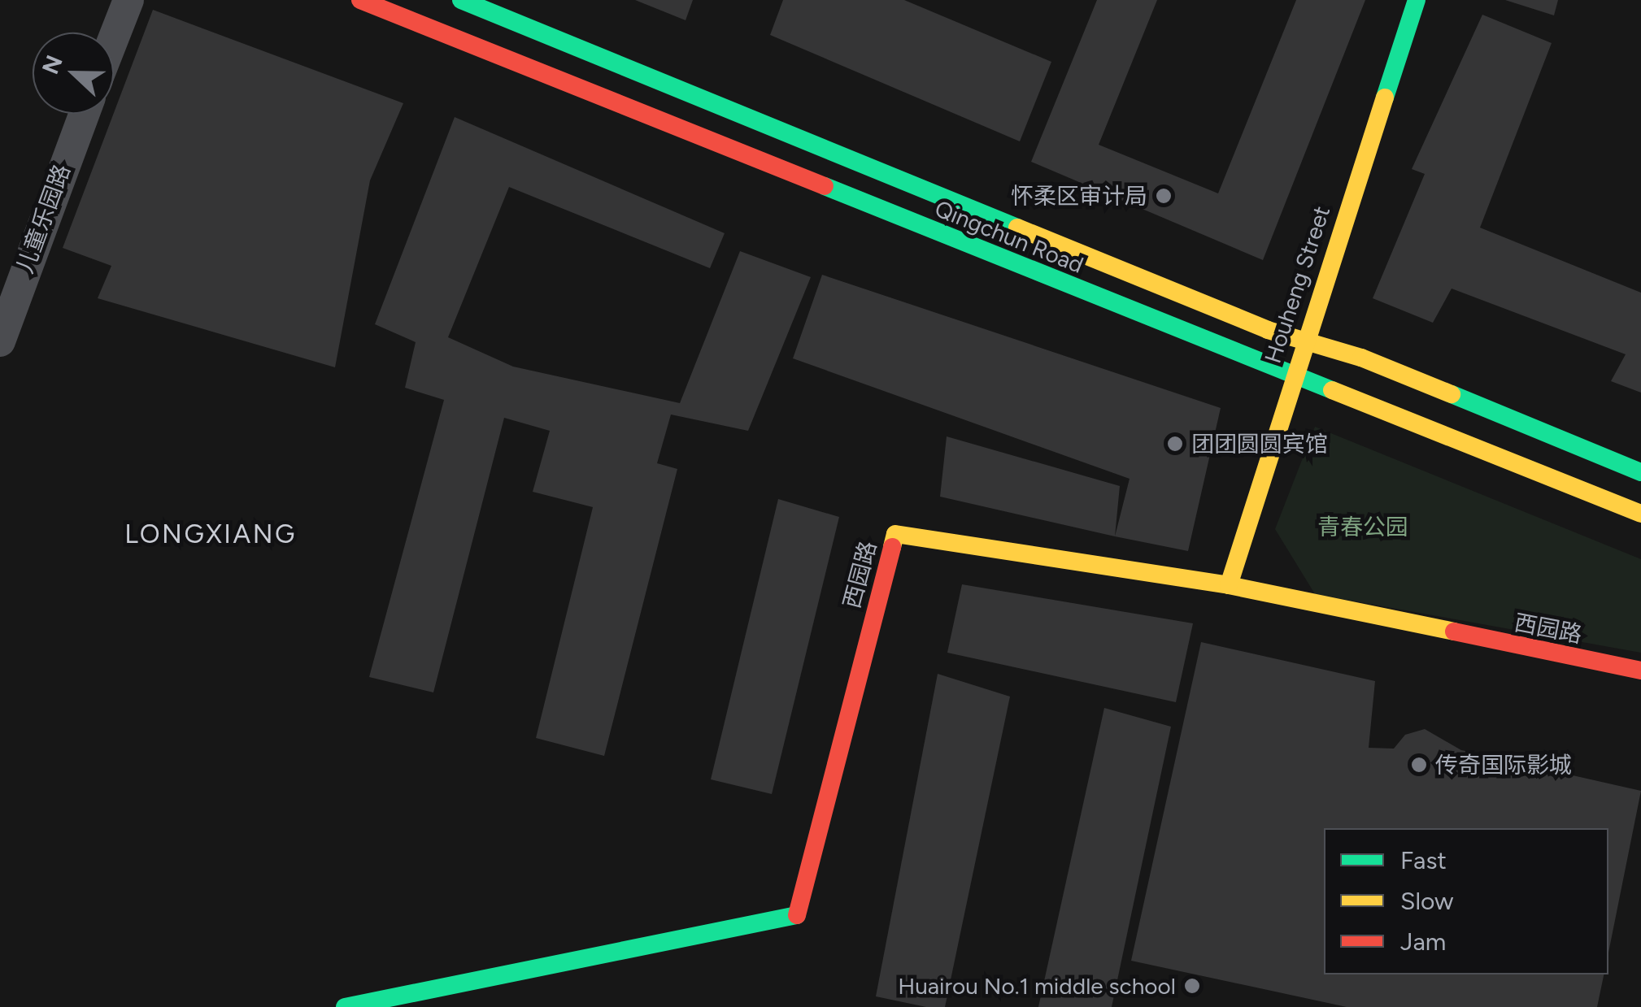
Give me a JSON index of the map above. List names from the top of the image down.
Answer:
{
  "streets": {
    "main road": ["Qingchun Road", "Houheng Street", "西园路"],
    "street": ["儿童乐园路"]
  },
  "crossings": [
    ["Qingchun Road", "Houheng Street"],
    ["Houheng Street", "西园路"]
  ],
  "districts": ["LONGXIANG"],
  "parks": ["青春公园"],
  "places": [
    "怀柔区审计局",
    "团团圆圆宾馆",
    "传奇国际影城",
    "Huairou No.1 middle school"
  ],
  "legend": ["Fast", "Slow", "Jam"],
  "north": "left"
}
